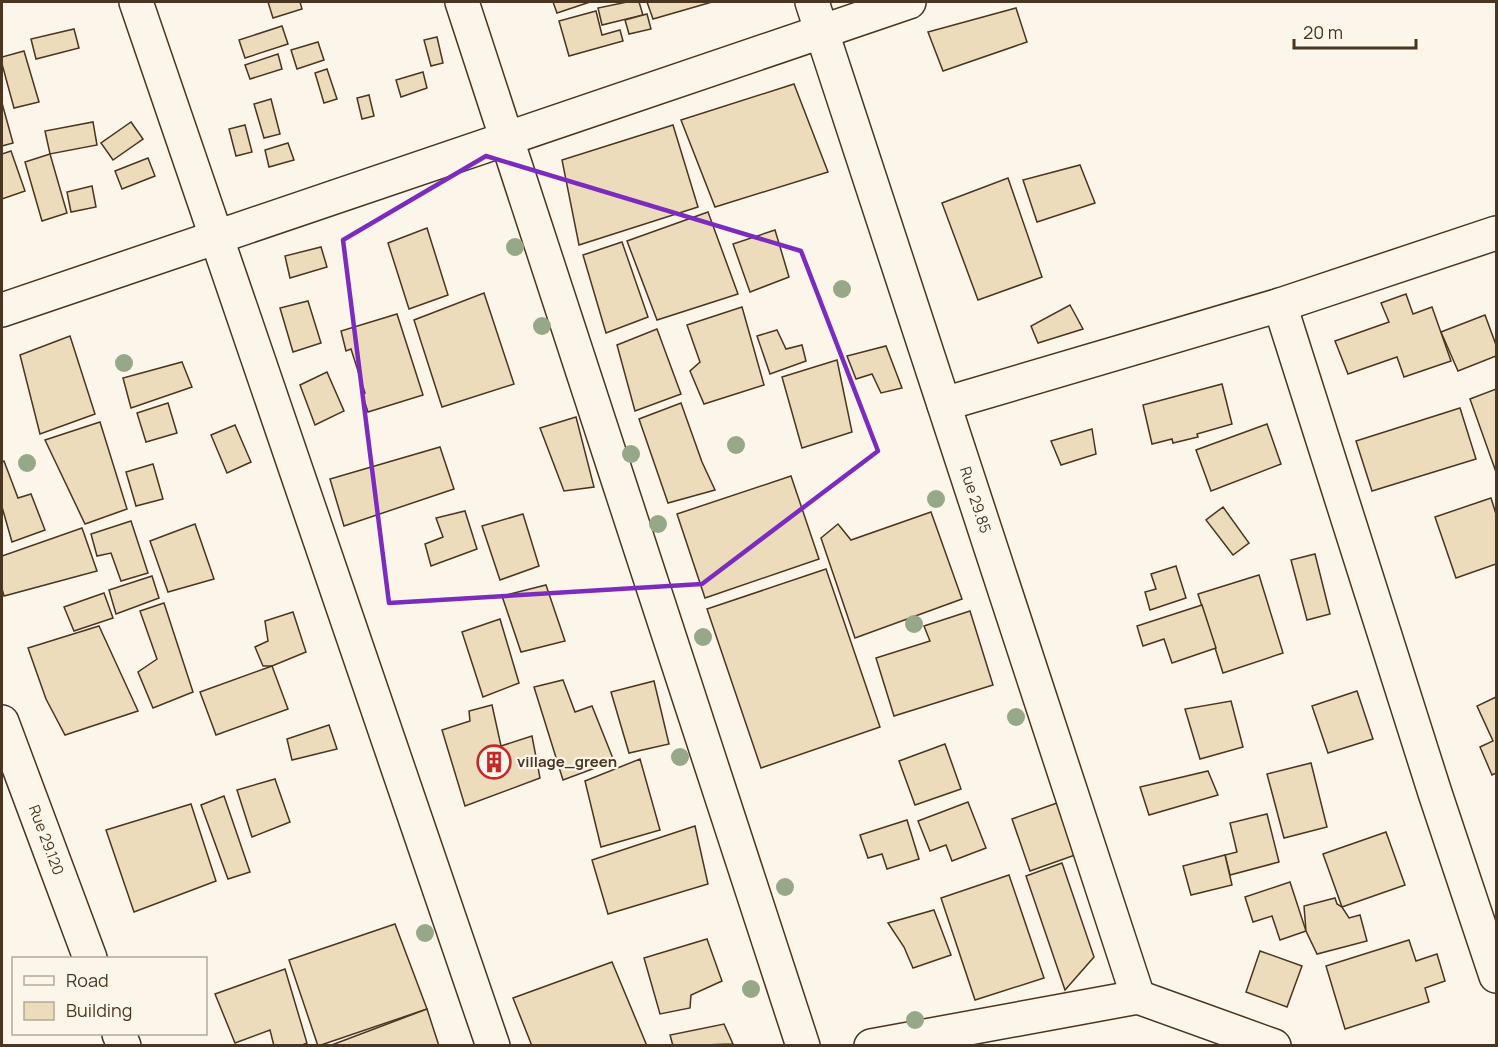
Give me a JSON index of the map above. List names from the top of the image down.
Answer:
{
  "streets": {
    "street": ["Rue 29.85", "Rue 29.120"]
  },
  "places": {
    "building": ["village_green"]
  },
  "legend": ["Road", "Building"],
  "scale_bar": "20 m"
}
